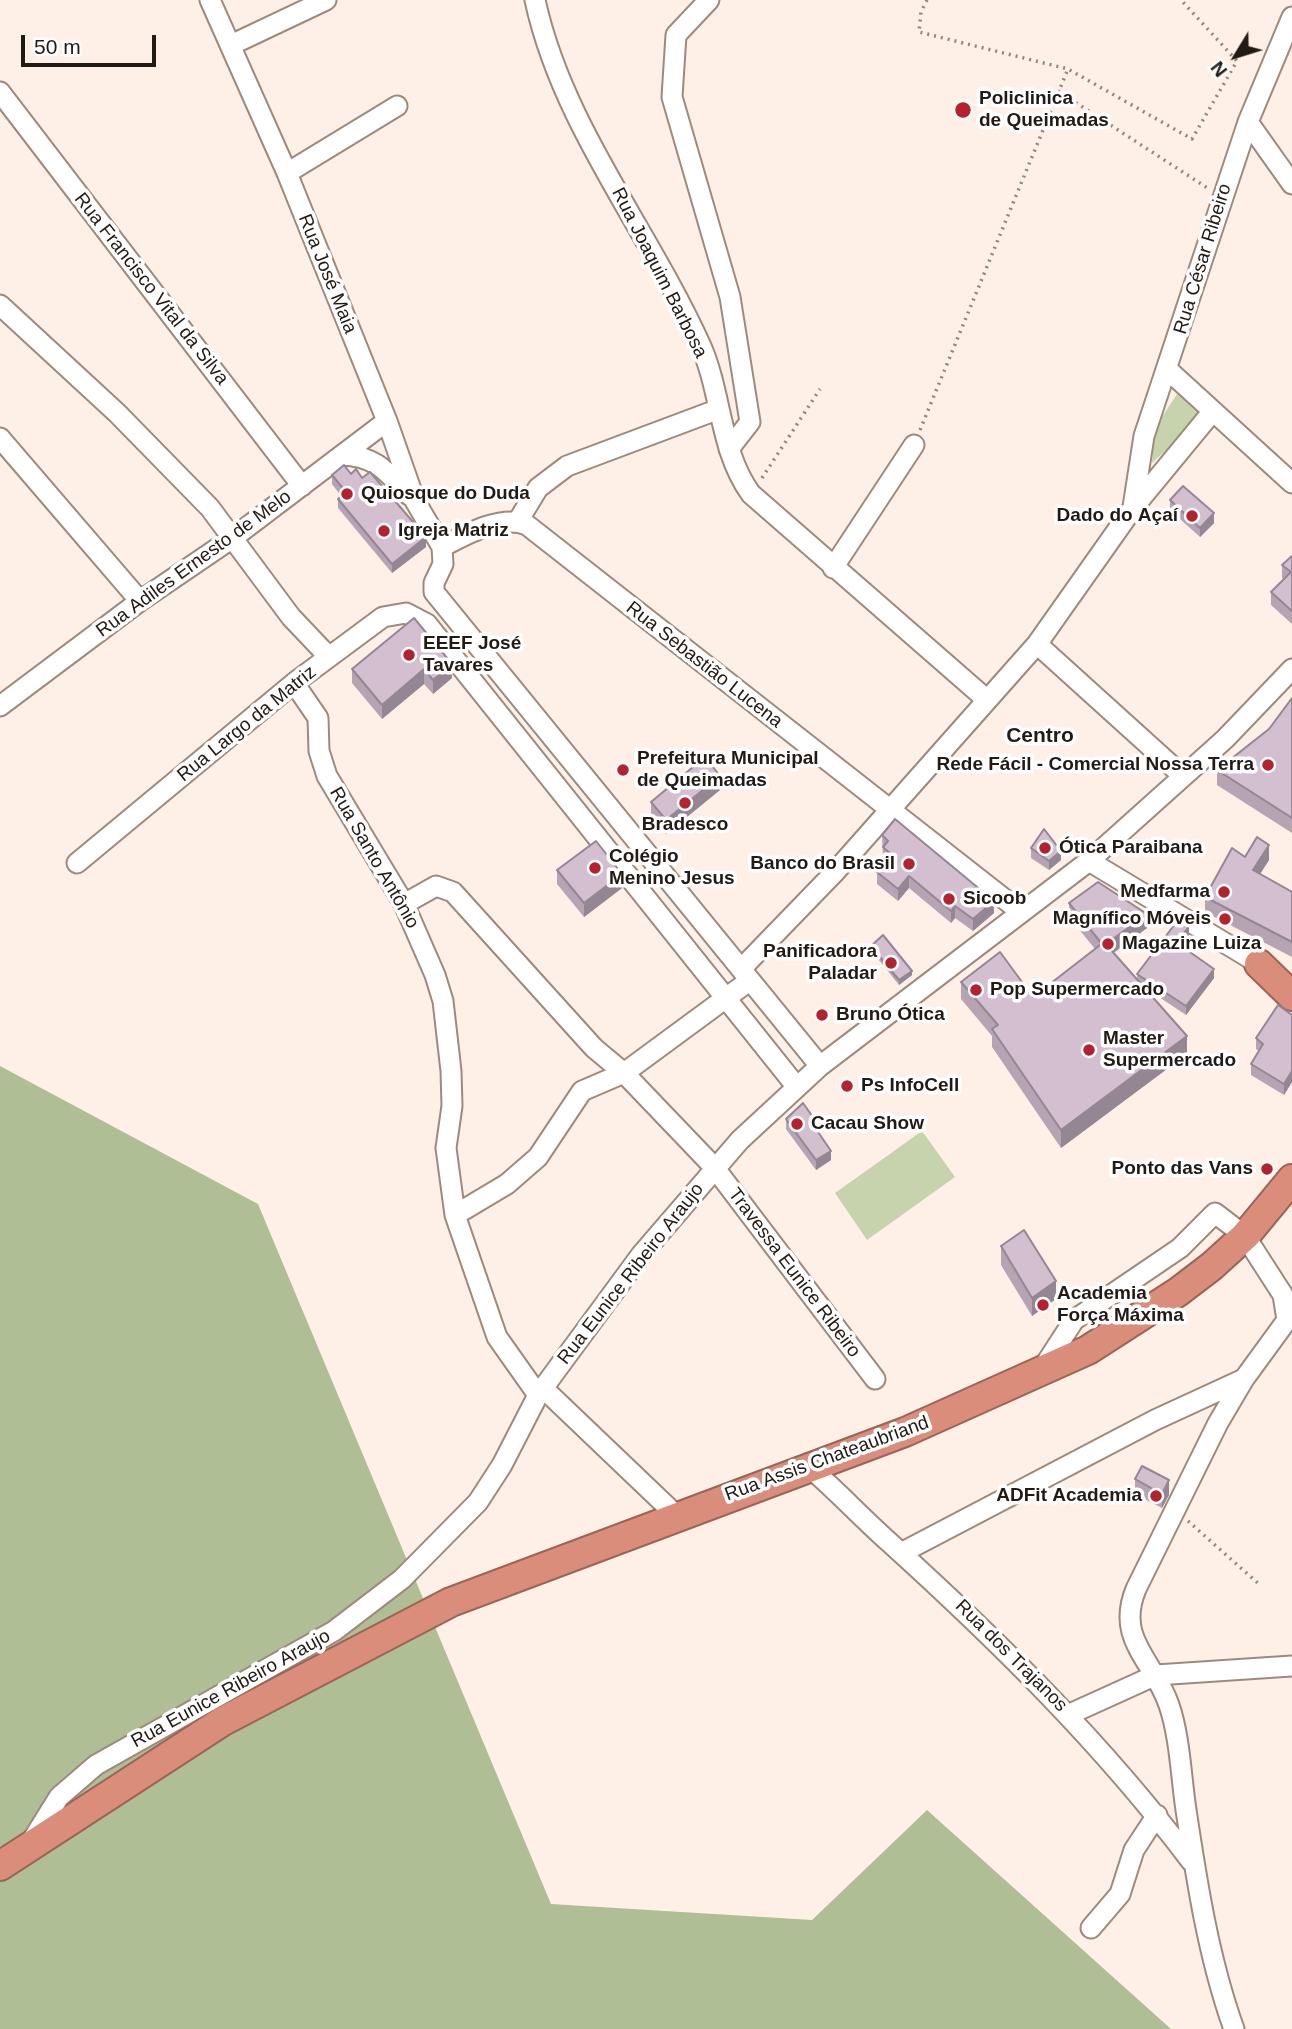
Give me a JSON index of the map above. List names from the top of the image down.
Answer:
{
  "streets": {
    "highway": ["Rua Assis Chateaubriand"],
    "street": [
      "Rua César Ribeiro",
      "Rua Joaquim Barbosa",
      "Rua José Maia",
      "Rua Francisco Vital da Silva",
      "Rua Adiles Ernesto de Melo",
      "Rua Sebastião Lucena",
      "Rua Largo da Matriz",
      "Rua Santo Antônio",
      "Travessa Eunice Ribeiro",
      "Rua Eunice Ribeiro Araujo",
      "Rua dos Trajanos"
    ]
  },
  "crossings": [
    ["Rua César Ribeiro", "Rua Joaquim Barbosa"],
    ["Rua César Ribeiro", "Rua Sebastião Lucena"],
    ["Rua César Ribeiro", "Rua Largo da Matriz"],
    ["Rua César Ribeiro", "Rua Santo Antônio"],
    ["Rua César Ribeiro", "Travessa Eunice Ribeiro"],
    ["Rua José Maia", "Rua Adiles Ernesto de Melo"],
    ["Rua Francisco Vital da Silva", "Rua Adiles Ernesto de Melo"],
    ["Rua Sebastião Lucena", "Rua Eunice Ribeiro Araujo"],
    ["Rua Largo da Matriz", "Rua Santo Antônio"],
    ["Rua Santo Antônio", "Travessa Eunice Ribeiro"],
    ["Rua Santo Antônio", "Rua Eunice Ribeiro Araujo"],
    ["Rua Santo Antônio", "Rua Assis Chateaubriand"],
    ["Travessa Eunice Ribeiro", "Rua Eunice Ribeiro Araujo"],
    ["Rua Eunice Ribeiro Araujo", "Rua Assis Chateaubriand"],
    ["Rua Assis Chateaubriand", "Rua dos Trajanos"]
  ],
  "districts": ["Centro"],
  "places": [
    "Policlinica de Queimadas",
    "Quiosque do Duda",
    "Dado do Açaí",
    "Igreja Matriz",
    "EEEF José Tavares",
    "Rede Fácil - Comercial Nossa Terra",
    "Prefeitura Municipal de Queimadas",
    "Bradesco",
    "Ótica Paraibana",
    "Banco do Brasil",
    "Colégio Menino Jesus",
    "Medfarma",
    "Sicoob",
    "Magnífico Móveis",
    "Magazine Luiza",
    "Panificadora Paladar",
    "Pop Supermercado",
    "Bruno Ótica",
    "Master Supermercado",
    "Ps InfoCell",
    "Cacau Show",
    "Ponto das Vans",
    "Academia Força Máxima",
    "ADFit Academia"
  ],
  "scale_bar": "50 m",
  "north": "bottom left"
}
